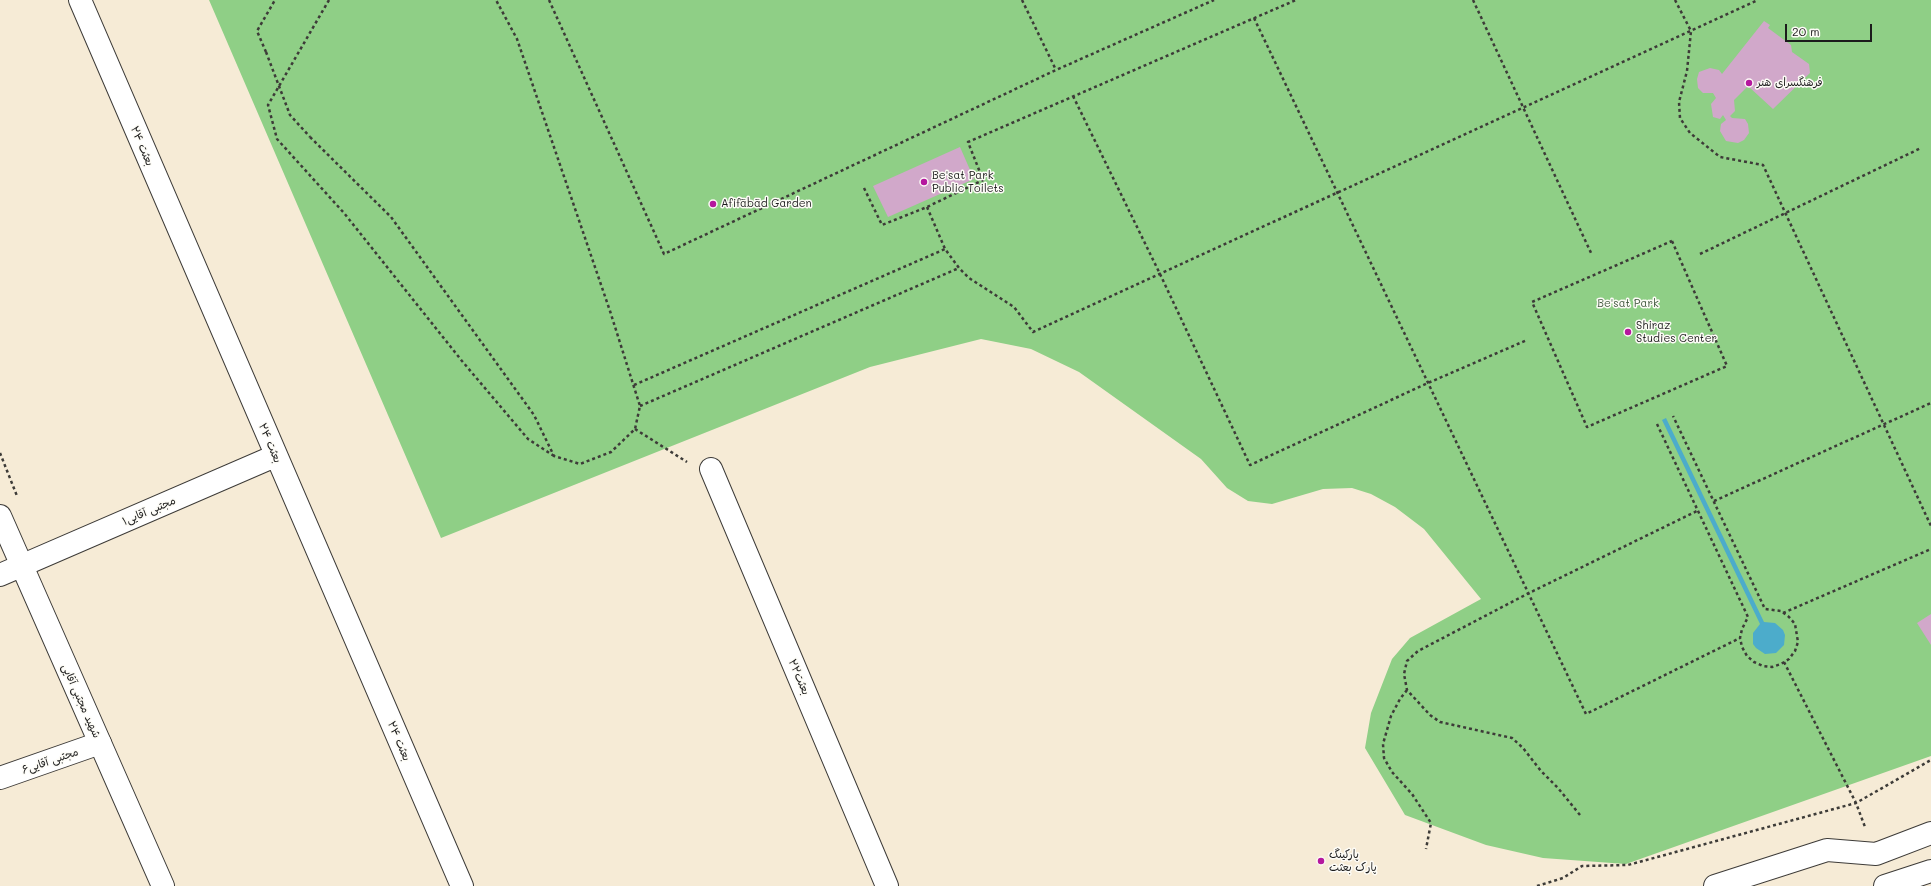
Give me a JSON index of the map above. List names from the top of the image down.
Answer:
{
  "streets": {
    "street": [
      "بعثت ۲۴",
      "مجتبی آقایی۱",
      "بعثت۲۲",
      "شهید مجتبی آقایی",
      "مجتبی آقایی۶"
    ]
  },
  "crossings": [
    ["بعثت ۲۴", "مجتبی آقایی۱"],
    ["مجتبی آقایی۱", "شهید مجتبی آقایی"],
    ["شهید مجتبی آقایی", "مجتبی آقایی۶"]
  ],
  "parks": ["Be'sat Park"],
  "places": [
    "فرهنگسرای هنر",
    "Be'sat Park Public Toilets",
    "Afifābād Garden",
    "Shiraz Studies Center",
    "پارکینگ پارک بعثت"
  ],
  "scale_bar": "20 m"
}
